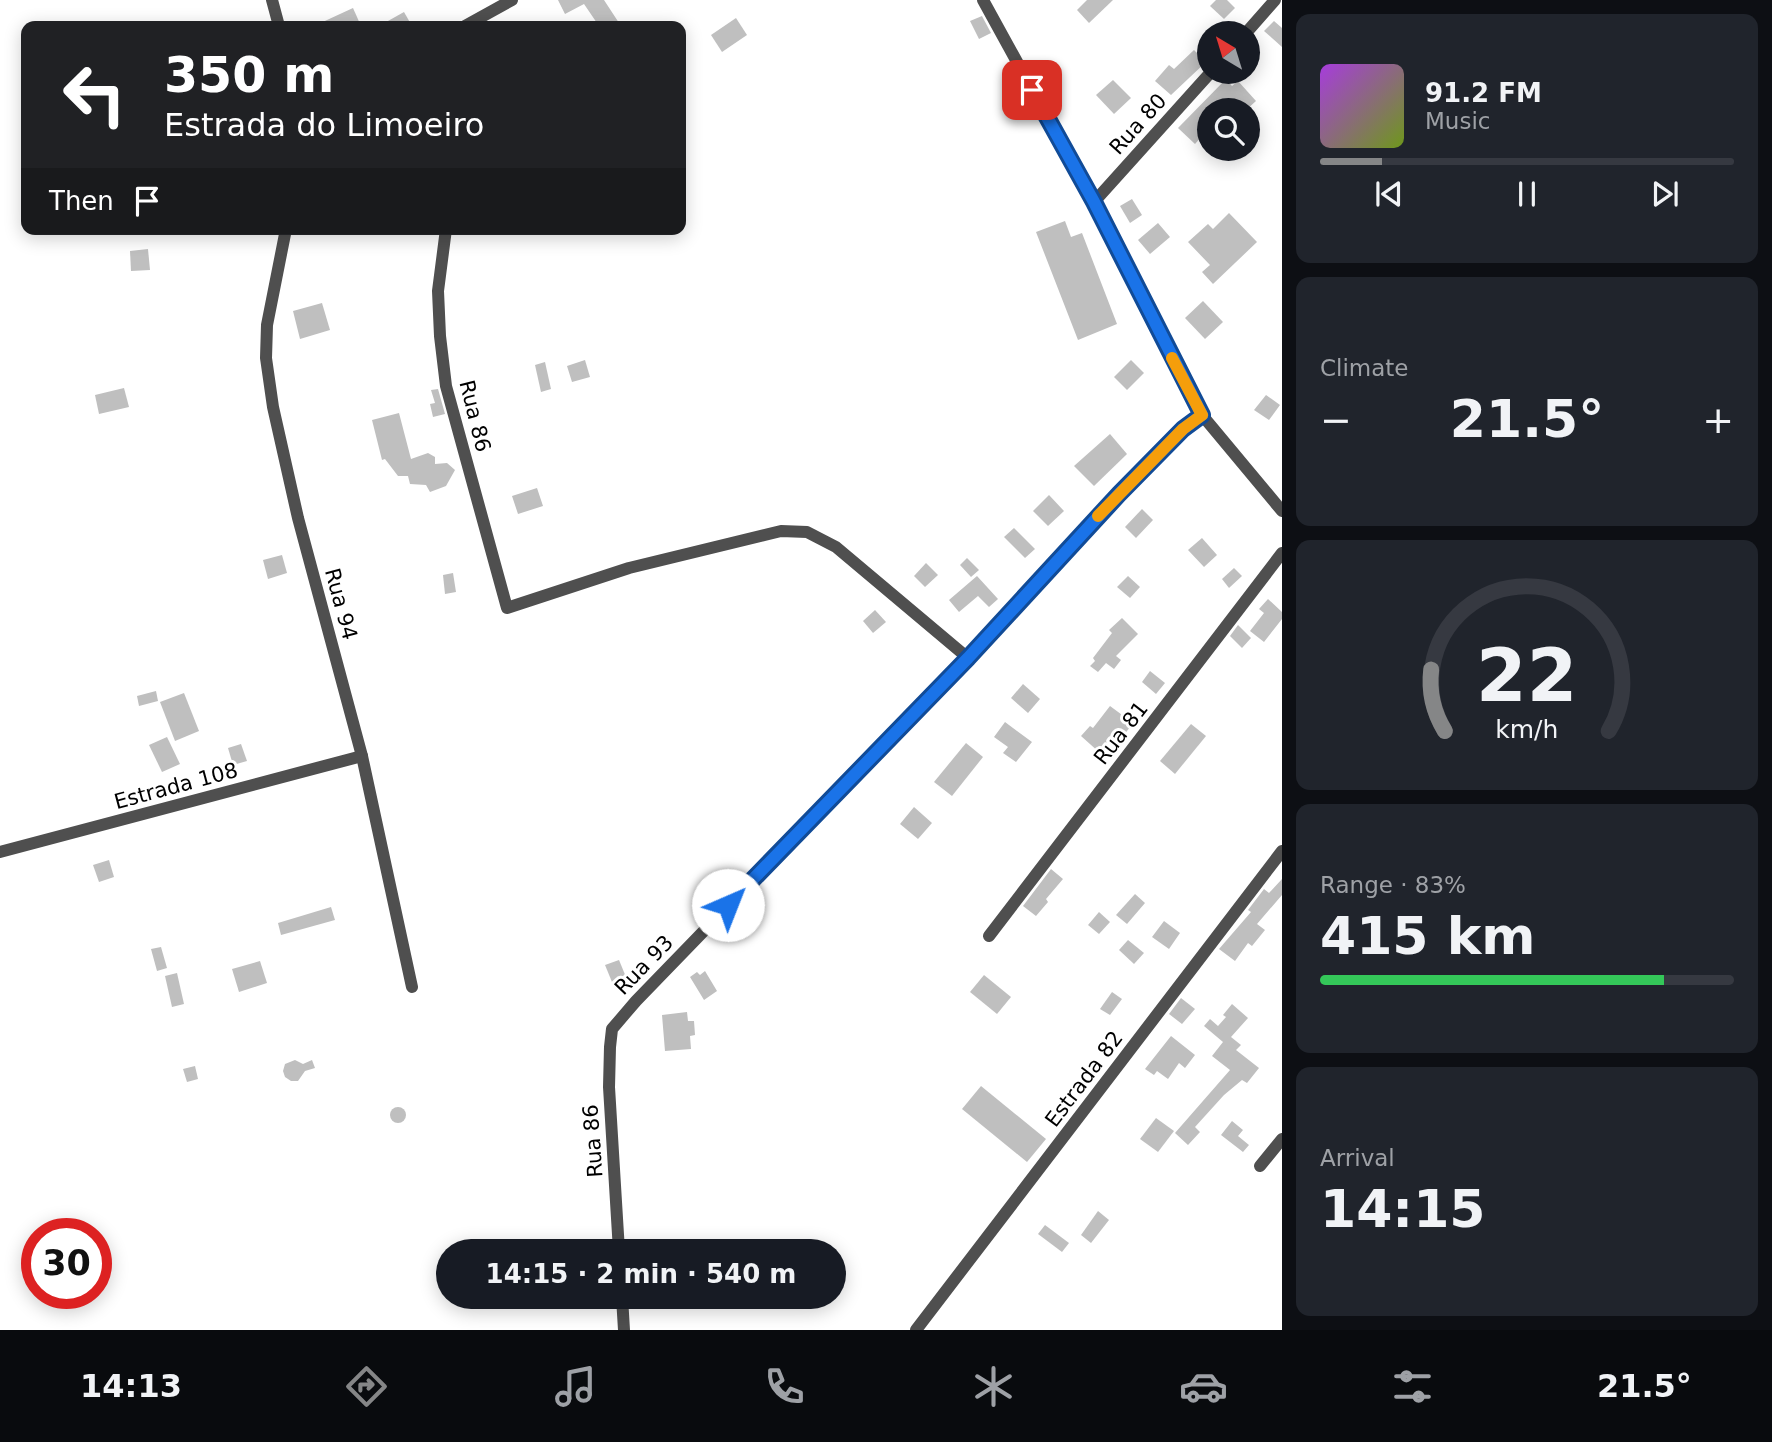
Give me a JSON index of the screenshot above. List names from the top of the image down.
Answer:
{
  "streets": {
    "street": [
      "Rua 80",
      "Rua 86",
      "Rua 94",
      "Rua 81",
      "Estrada 108",
      "Rua 93",
      "Estrada 82"
    ]
  },
  "crossings": [
    ["Rua 86", "Rua 93"],
    ["Rua 94", "Estrada 108"]
  ],
  "north": "top left",
  "page": {
    "turn": ["350 m", "Estrada do Limoeiro"],
    "song": ["91.2 FM", "Music"],
    "then": "Then",
    "tile": [
      "Climate",
      ["Range · 83%", "415 km"],
      ["Arrival", "14:15"]
    ],
    "heat": ["−", "21.5°", "+"],
    "limit": "30",
    "trip": "14:15 · 2 min · 540 m",
    "tabs": ["14:13", "21.5°"],
    "gauge": ["22", "km/h"]
  }
}
